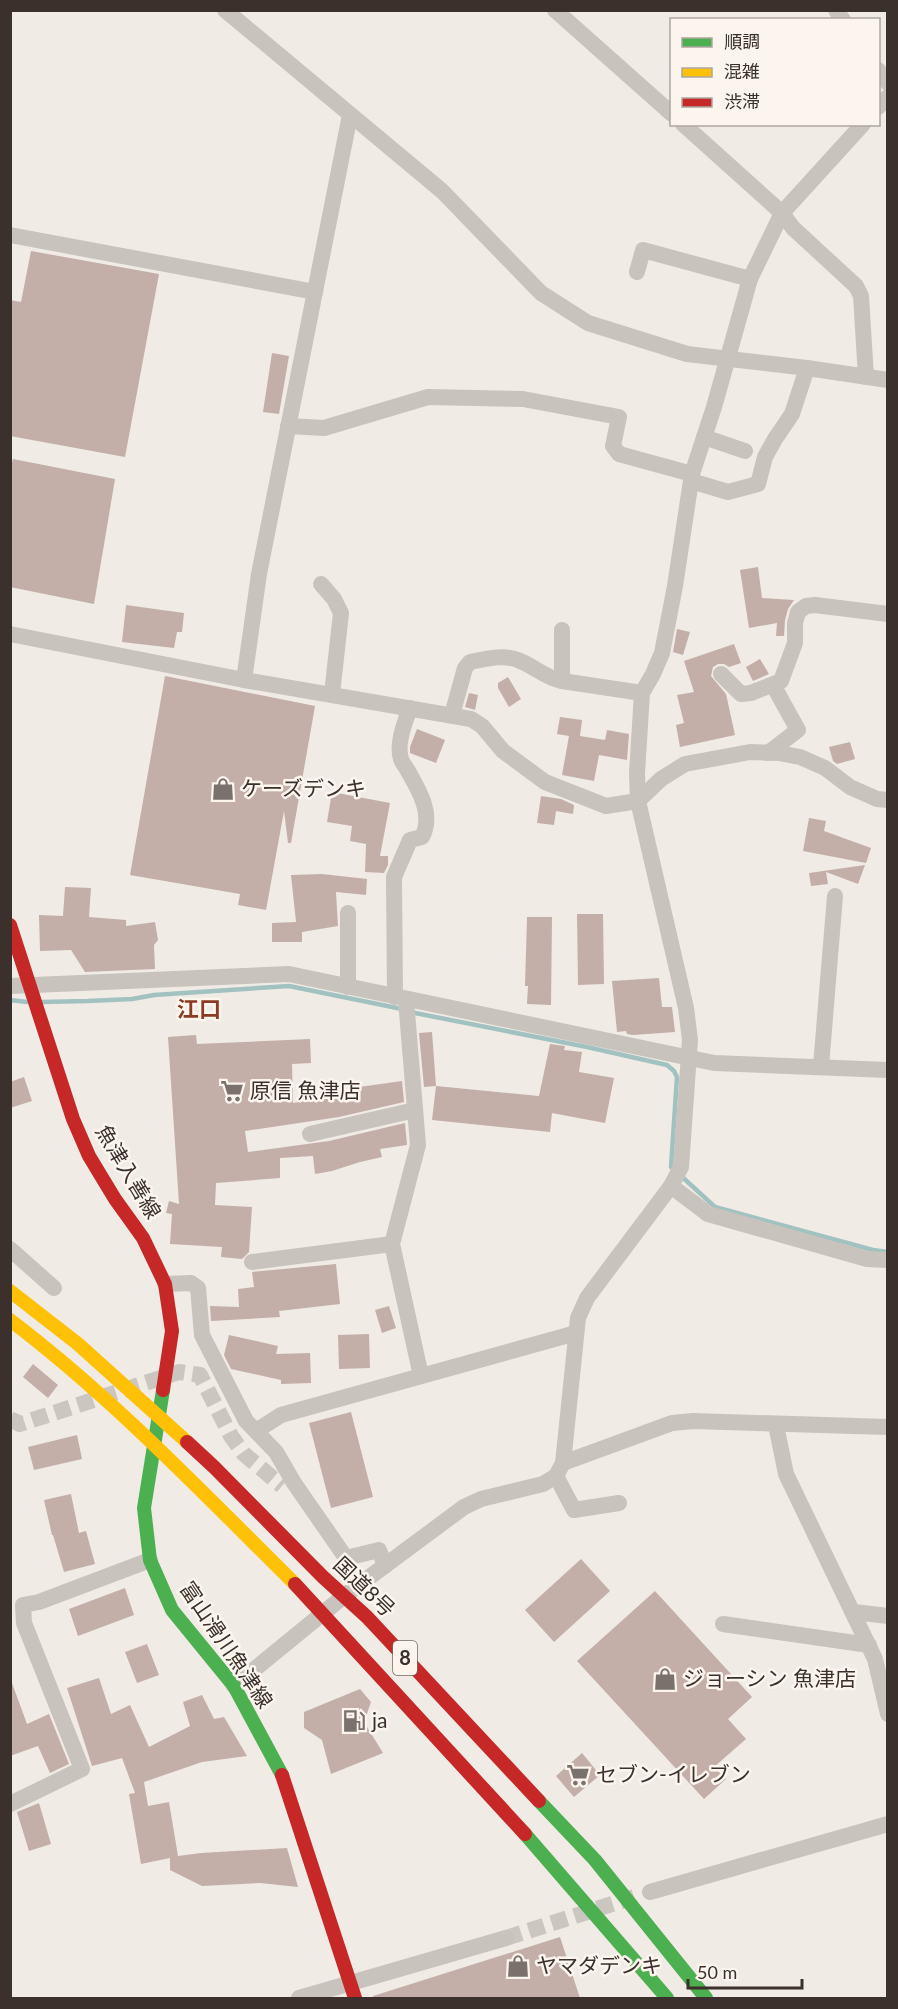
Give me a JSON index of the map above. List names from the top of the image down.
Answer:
{
  "streets": {
    "main road": [
      "魚津入善線",
      "国道8号",
      "富山滑川魚津線",
      "8"
    ]
  },
  "crossings": [
    ["魚津入善線", "富山滑川魚津線"],
    ["国道8号", "富山滑川魚津線"],
    ["富山滑川魚津線", "8"]
  ],
  "districts": ["江口"],
  "places": {
    "shop": ["ケーズデンキ", "ジョーシン 魚津店", "ヤマダデンキ"],
    "supermarket": ["原信 魚津店", "セブン-イレブン"],
    "fuel station": ["ja"]
  },
  "legend": ["順調", "混雑", "渋滞"],
  "scale_bar": "50 m"
}
